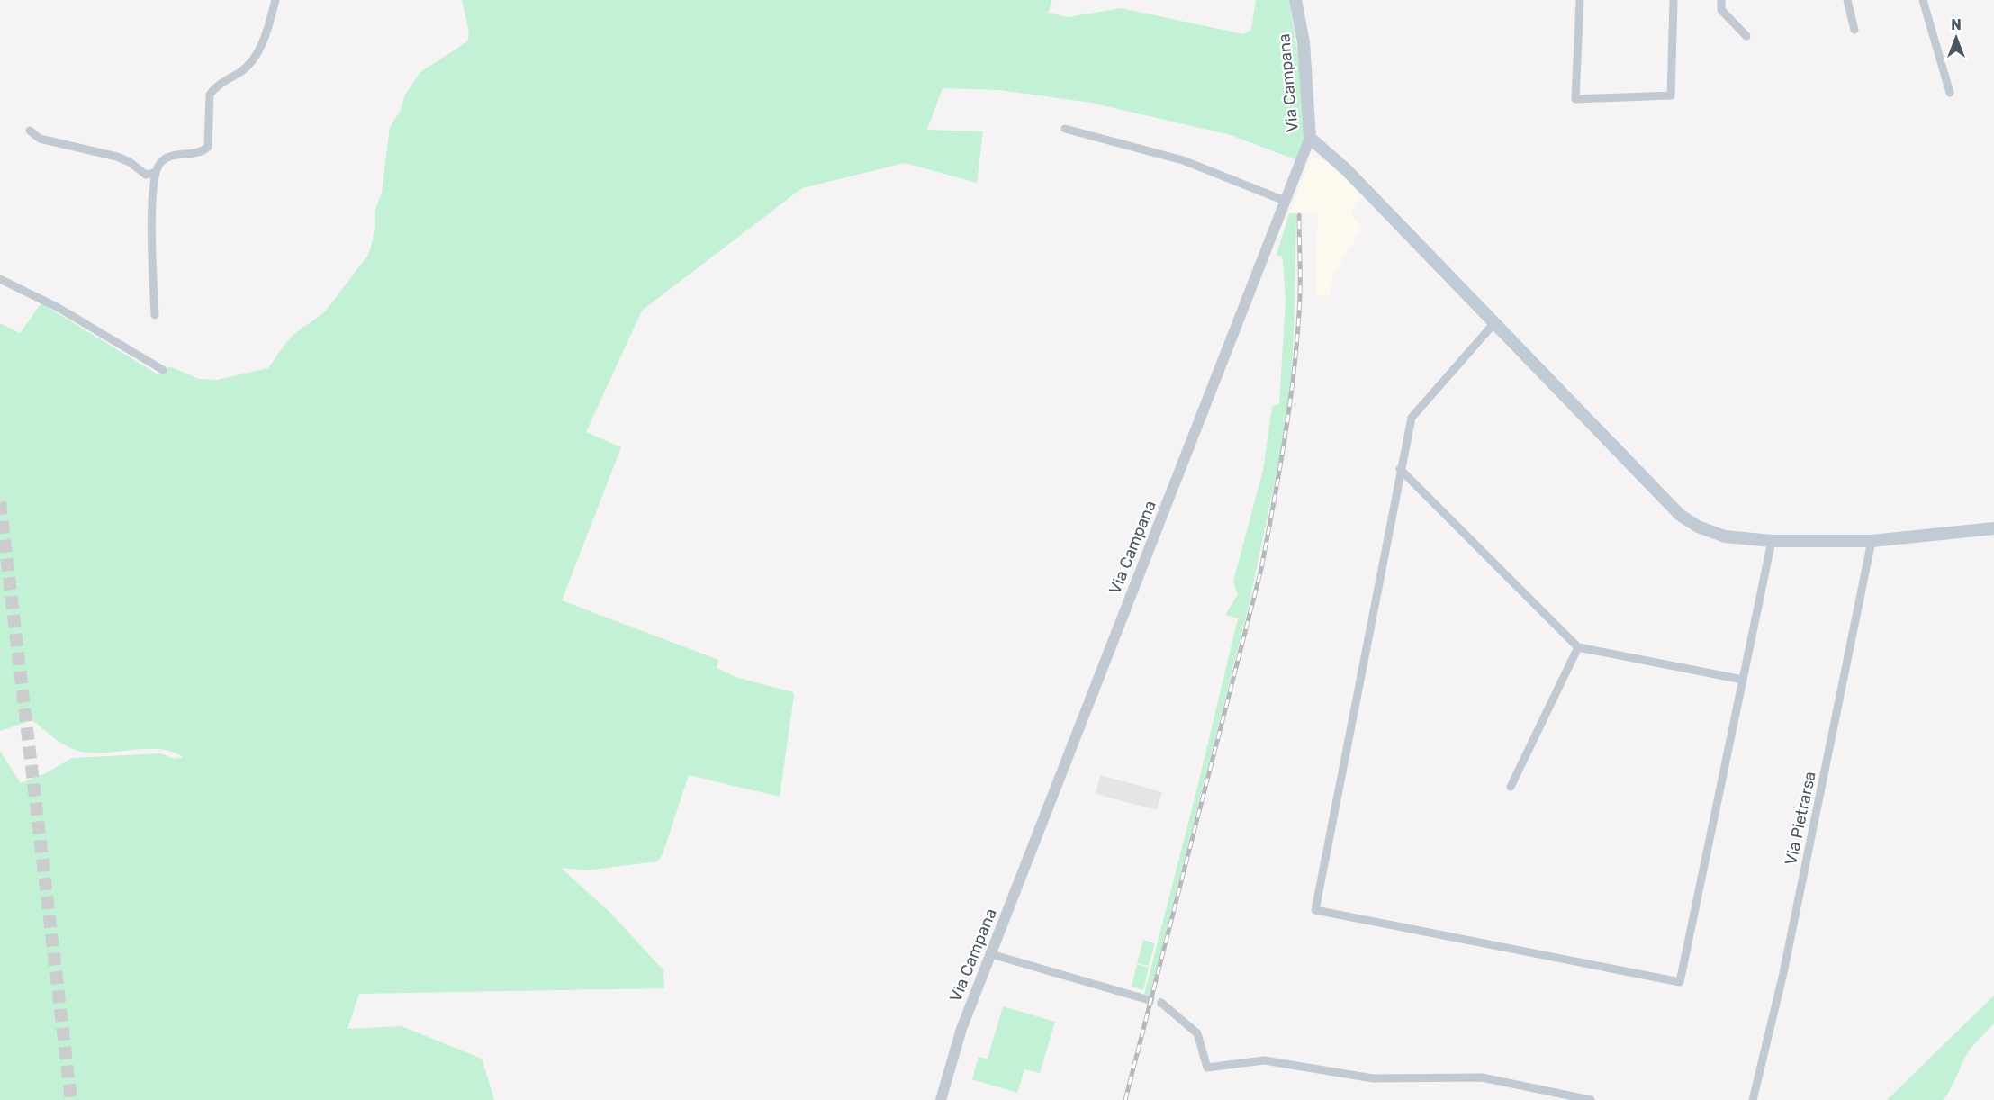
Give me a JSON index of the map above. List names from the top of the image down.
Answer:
{
  "streets": {
    "main road": ["Via Campana"],
    "street": ["Via Pietrarsa"]
  },
  "north": "top"
}
